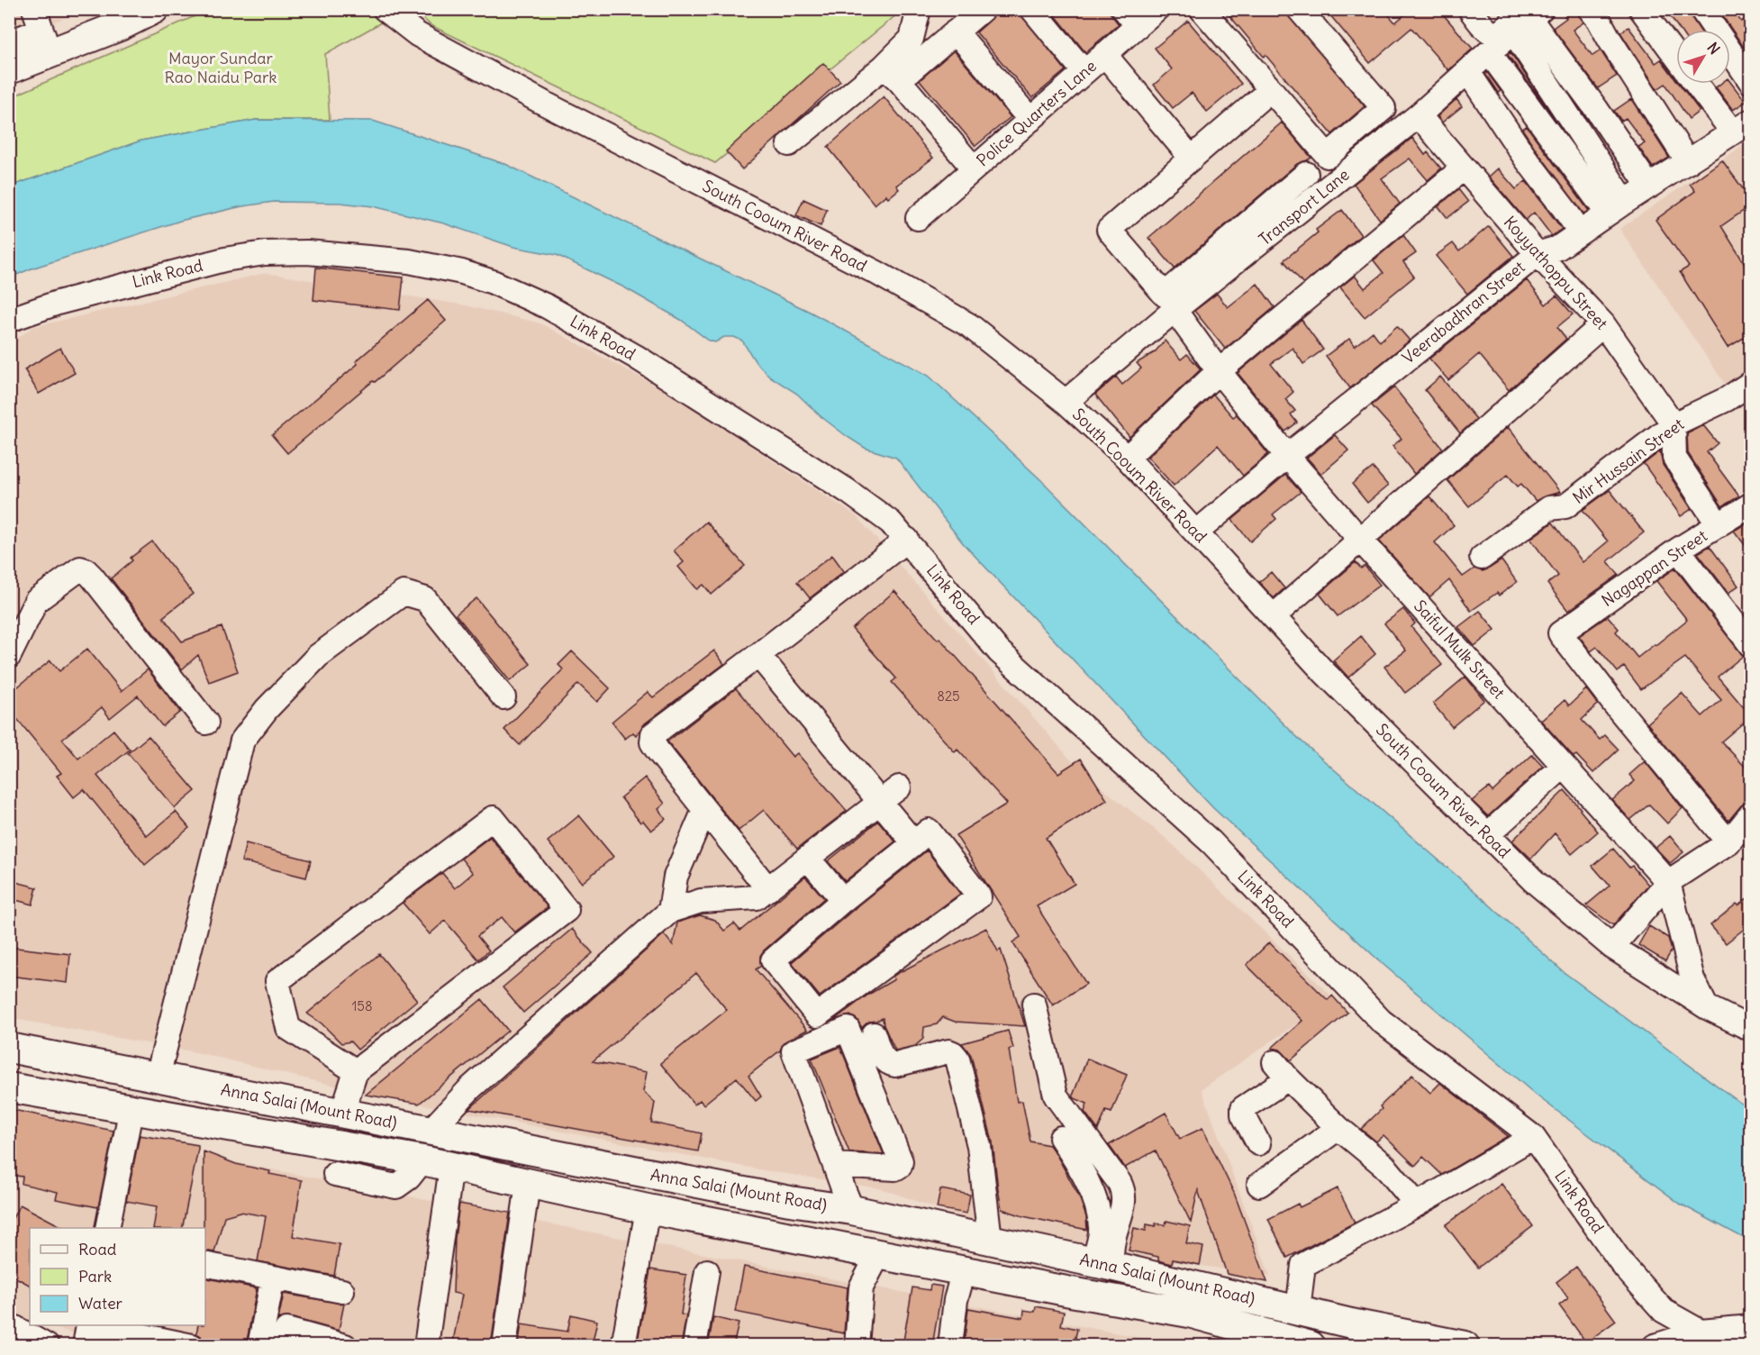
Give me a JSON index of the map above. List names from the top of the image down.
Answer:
{
  "streets": {
    "main road": ["Anna Salai (Mount Road)"],
    "street": [
      "Police Quarters Lane",
      "Transport Lane",
      "South Cooum River Road",
      "Koyyathoppu Street",
      "Link Road",
      "Veerabadhran Street",
      "Mir Hussain Street",
      "Nagappan Street",
      "Saiful Mulk Street"
    ]
  },
  "crossings": [
    ["Transport Lane", "South Cooum River Road"],
    ["Transport Lane", "Koyyathoppu Street"],
    ["Transport Lane", "Saiful Mulk Street"],
    ["South Cooum River Road", "Veerabadhran Street"],
    ["South Cooum River Road", "Saiful Mulk Street"],
    ["Koyyathoppu Street", "Veerabadhran Street"],
    ["Koyyathoppu Street", "Mir Hussain Street"],
    ["Veerabadhran Street", "Saiful Mulk Street"]
  ],
  "parks": ["Mayor Sundar Rao Naidu Park"],
  "house_numbers": ["825", "158"],
  "legend": ["Road", "Park", "Water"],
  "north": "top right"
}
